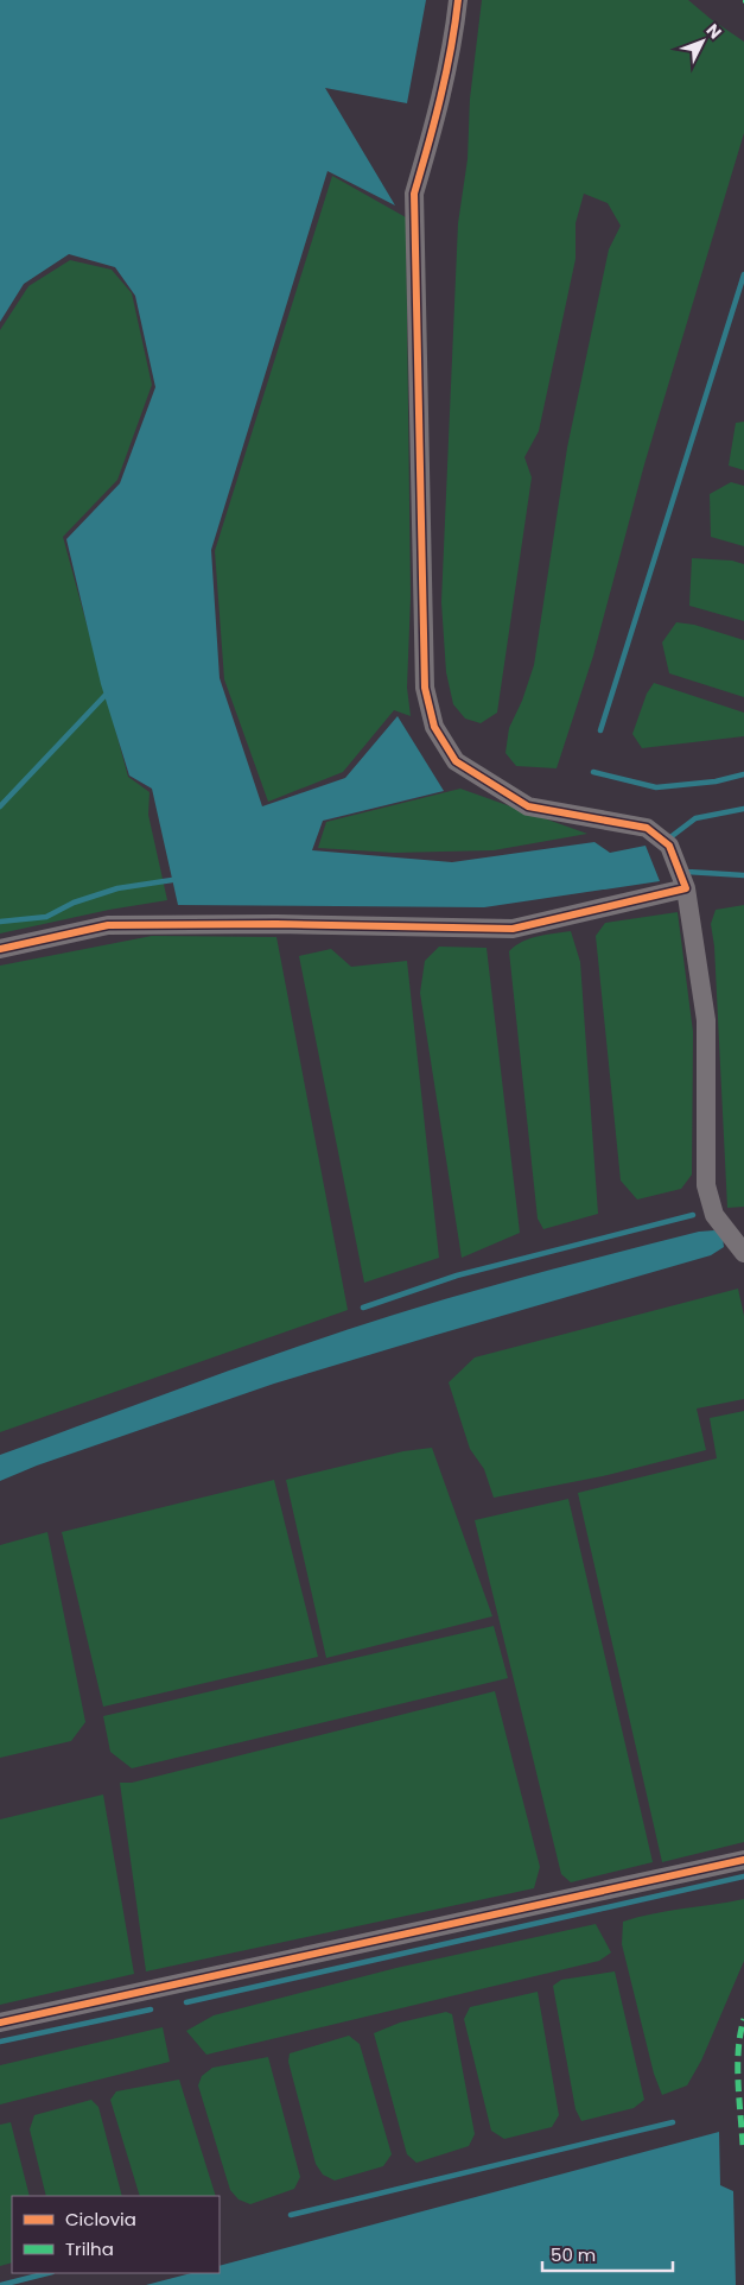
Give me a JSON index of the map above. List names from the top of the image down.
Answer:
{
  "legend": ["Ciclovia", "Trilha"],
  "scale_bar": "50 m",
  "north": "top right"
}
